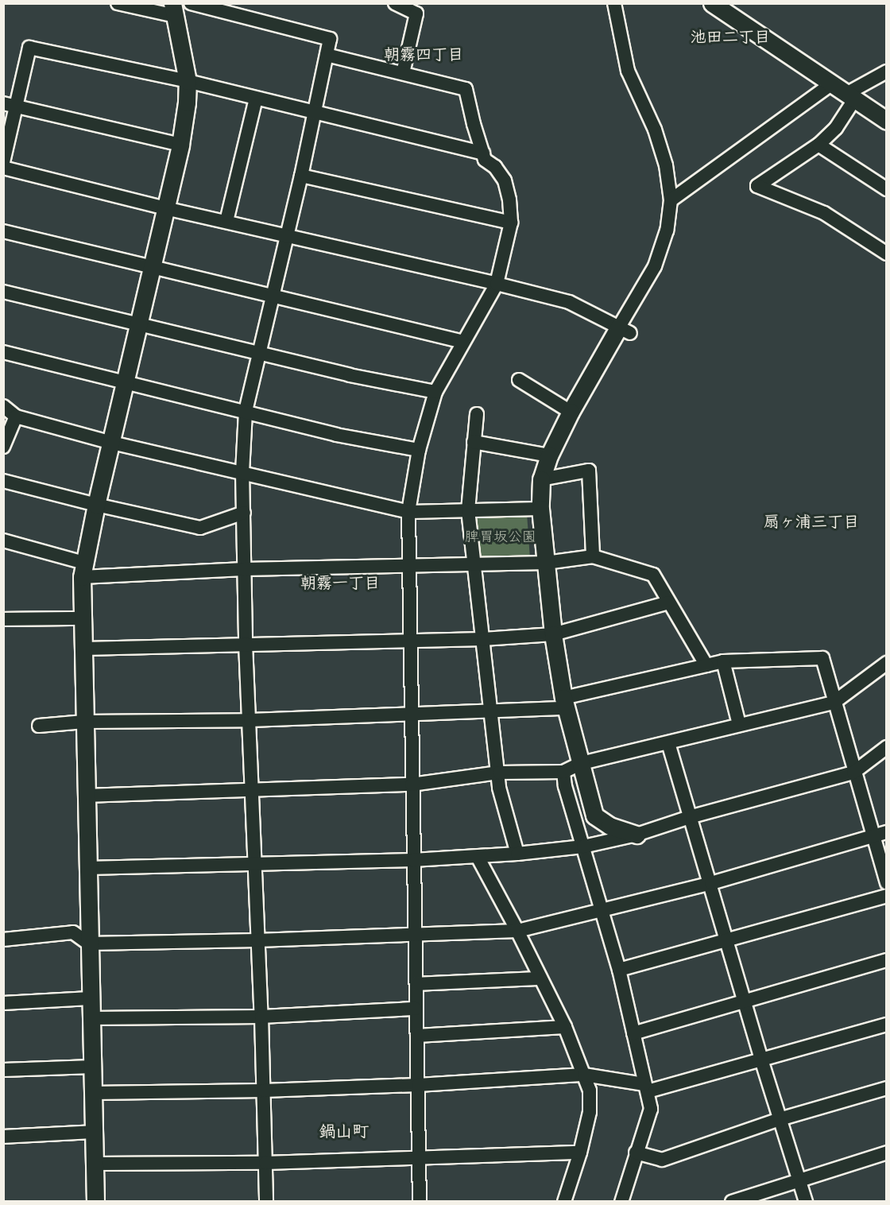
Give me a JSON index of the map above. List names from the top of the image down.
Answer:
{
  "districts": [
    "池田二丁目",
    "朝霧四丁目",
    "扇ヶ浦三丁目",
    "朝霧一丁目",
    "鍋山町"
  ],
  "parks": ["脾胃坂公園"]
}
